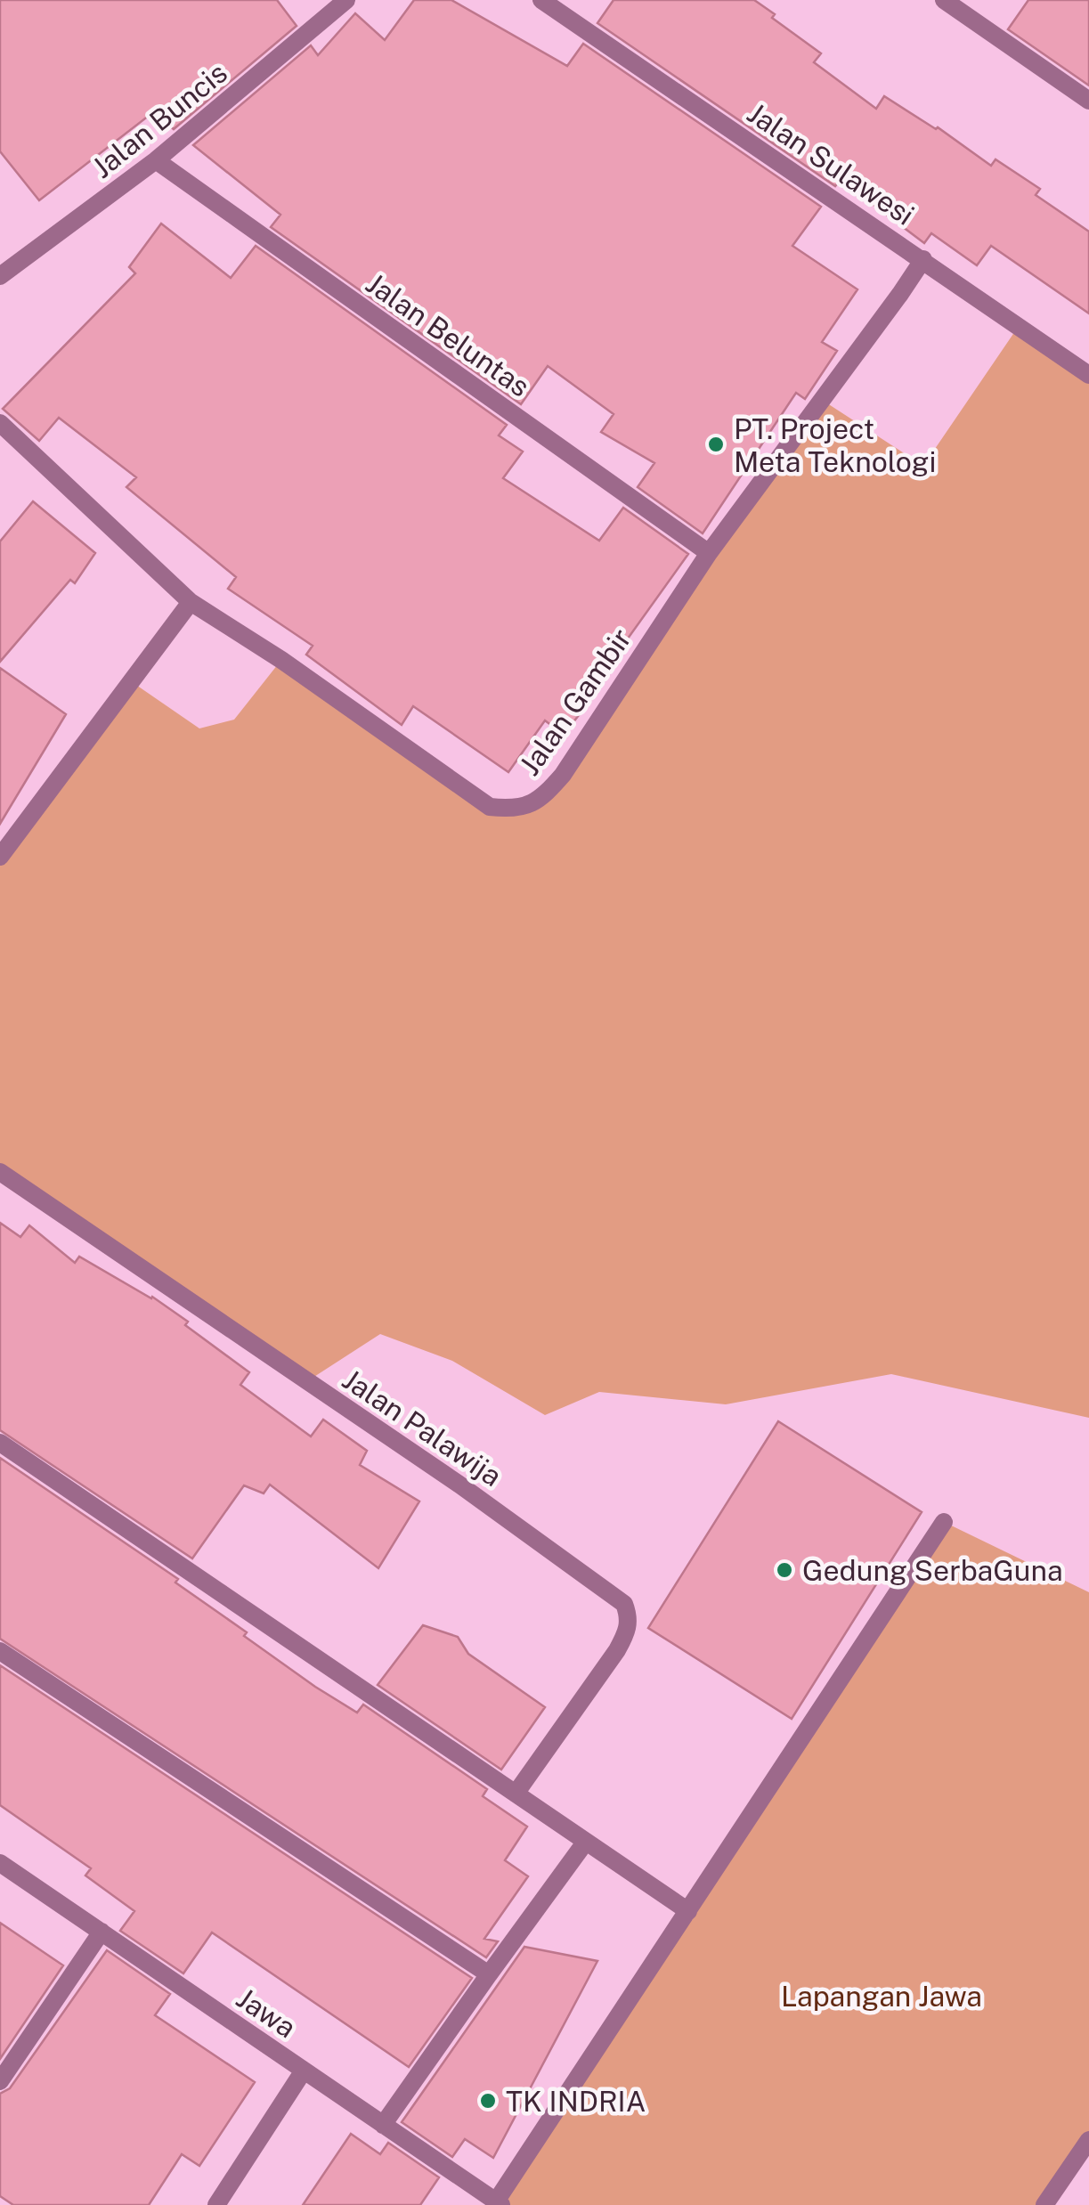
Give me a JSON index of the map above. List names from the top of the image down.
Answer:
{
  "streets": {
    "street": [
      "Jalan Buncis",
      "Jalan Sulawesi",
      "Jalan Beluntas",
      "Jalan Gambir",
      "Jalan Palawija",
      "Jawa"
    ]
  },
  "crossings": [
    ["Jalan Buncis", "Jalan Beluntas"],
    ["Jalan Sulawesi", "Jalan Gambir"],
    ["Jalan Beluntas", "Jalan Gambir"]
  ],
  "parks": ["Lapangan Jawa"],
  "places": ["PT. Project Meta Teknologi", "Gedung SerbaGuna", "TK INDRIA"]
}
